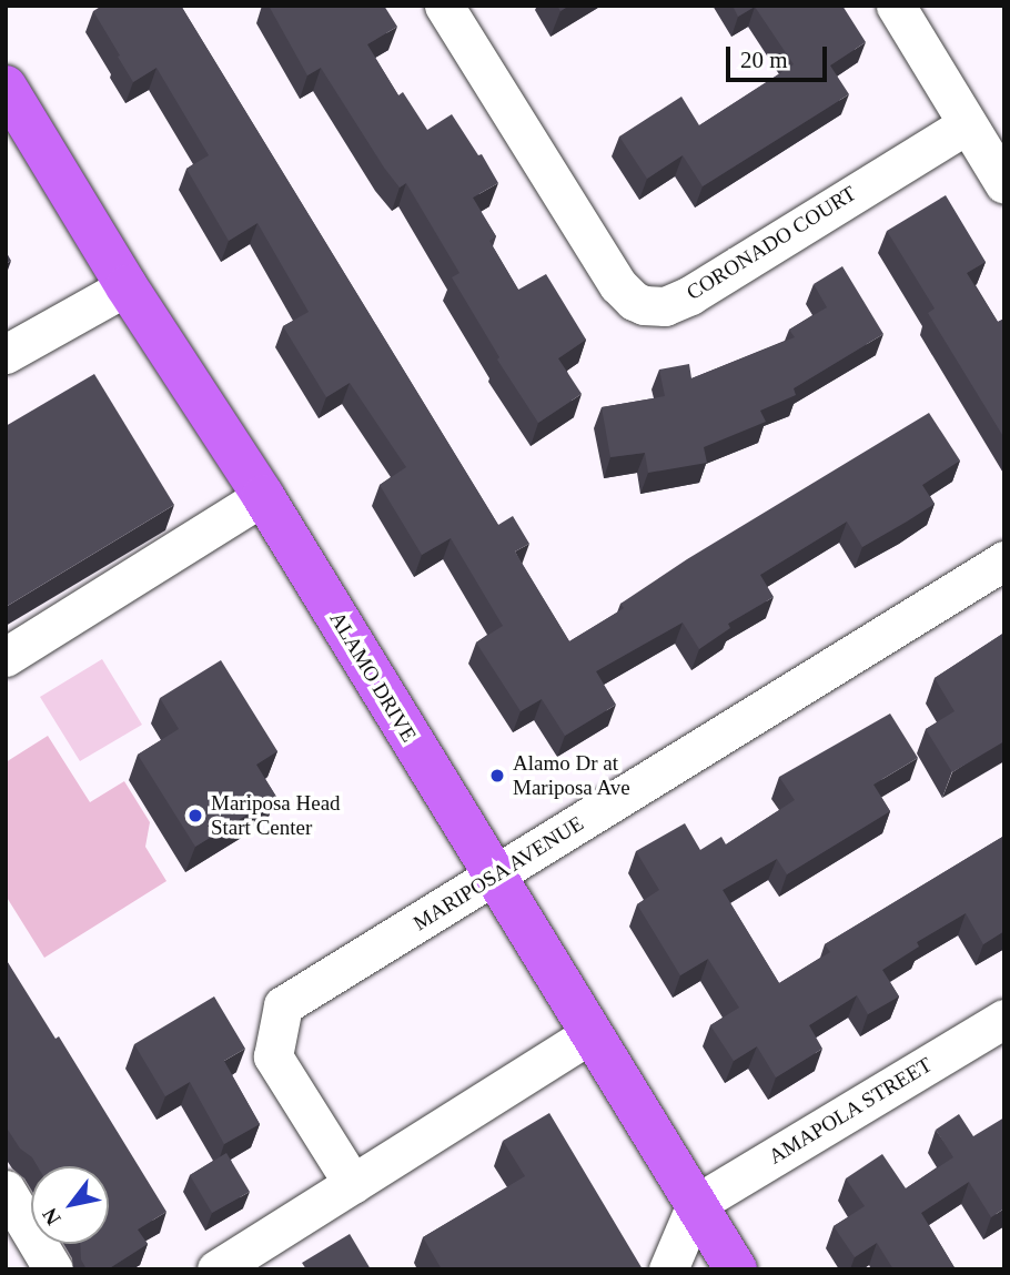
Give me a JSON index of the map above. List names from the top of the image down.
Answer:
{
  "streets": {
    "main road": ["ALAMO DRIVE"],
    "street": ["CORONADO COURT", "MARIPOSA AVENUE", "AMAPOLA STREET"]
  },
  "crossings": [
    ["ALAMO DRIVE", "MARIPOSA AVENUE"],
    ["ALAMO DRIVE", "AMAPOLA STREET"]
  ],
  "places": ["Alamo Dr at Mariposa Ave", "Mariposa Head Start Center"],
  "scale_bar": "20 m",
  "north": "bottom left"
}
